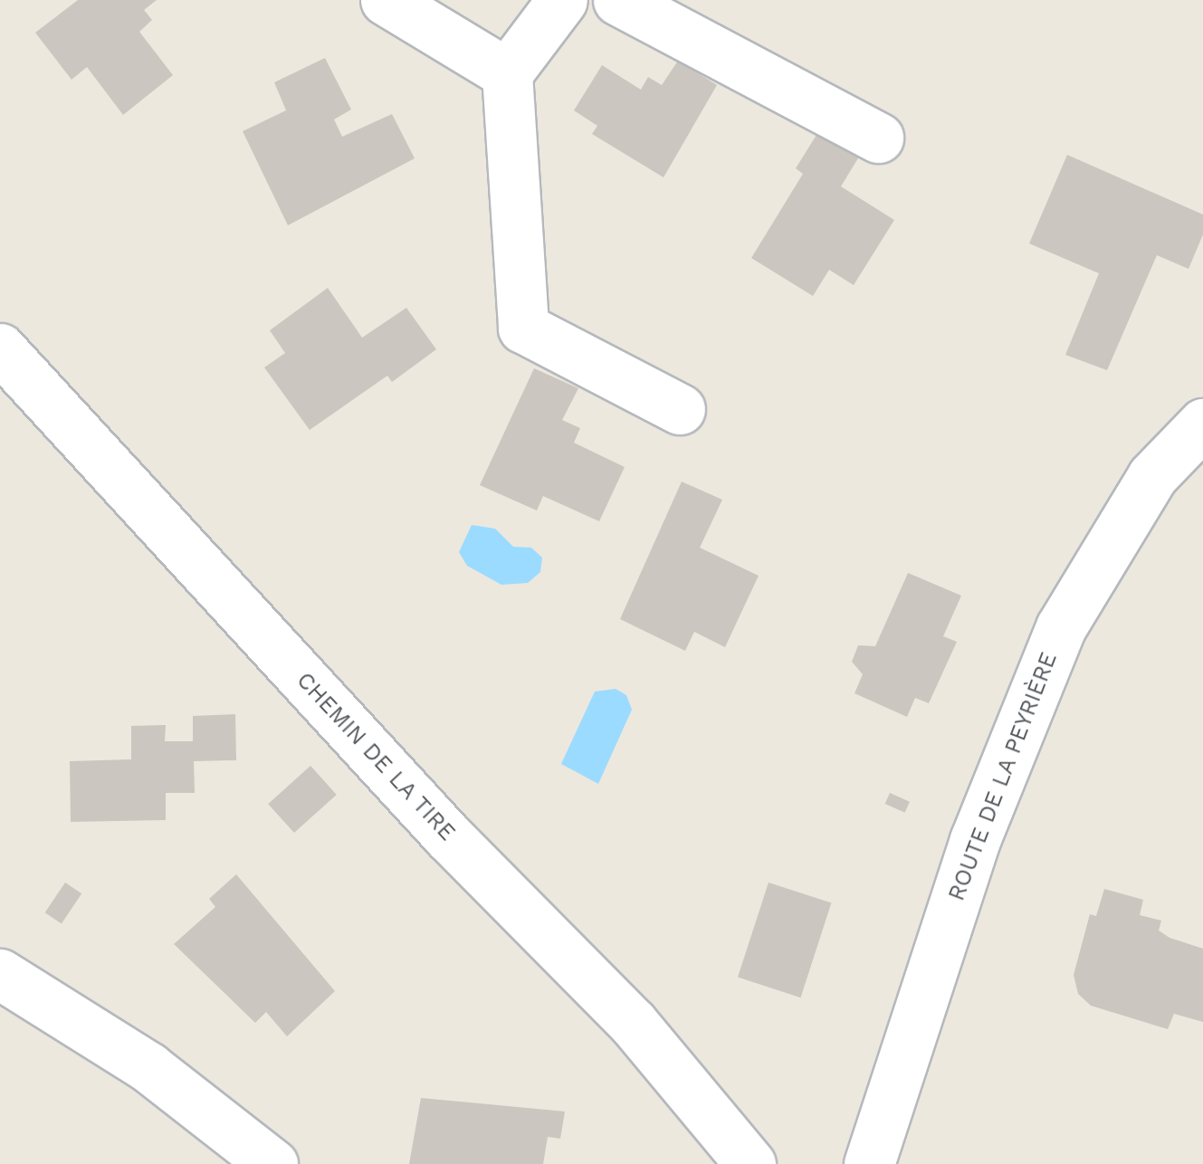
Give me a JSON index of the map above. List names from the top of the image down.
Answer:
{
  "streets": {
    "street": ["CHEMIN DE LA TIRE", "ROUTE DE LA PEYRIÈRE"]
  }
}
